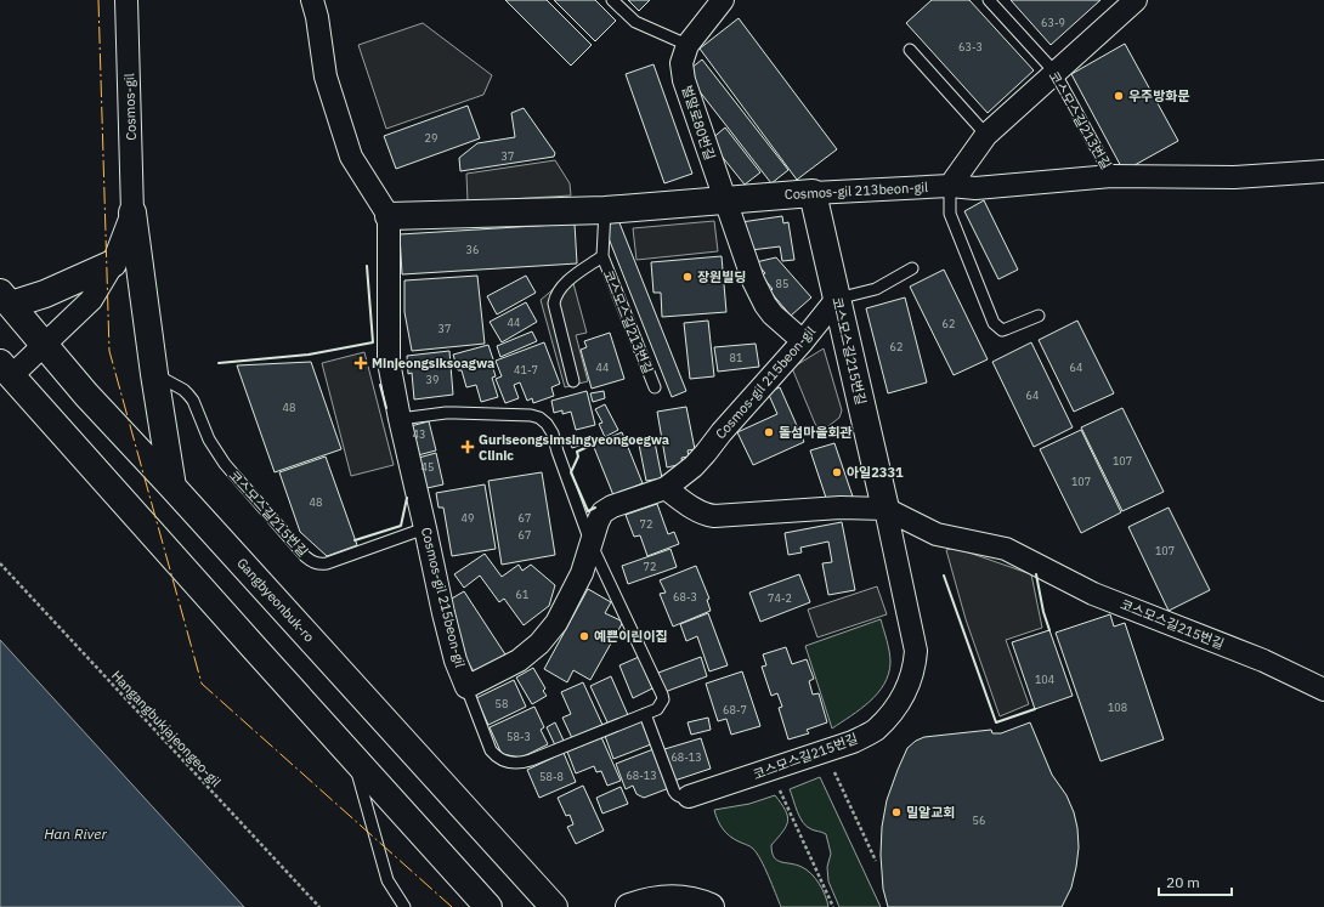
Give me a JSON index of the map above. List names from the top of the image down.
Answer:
{
  "streets": {
    "main road": ["Cosmos-gil 213beon-gil", "코스모스길215번길", "Gangbyeonbuk-ro"],
    "street": ["Cosmos-gil", "벌말로80번길", "Cosmos-gil 215beon-gil"],
    "lane": ["코스모스길213번길"],
    "path": ["Hangangbukjajeongeo-gil"]
  },
  "crossings": [
    ["코스모스길213번길", "Cosmos-gil 213beon-gil"],
    ["벌말로80번길", "Cosmos-gil 213beon-gil"],
    ["Cosmos-gil 213beon-gil", "코스모스길215번길"],
    ["Cosmos-gil 213beon-gil", "Cosmos-gil 215beon-gil"],
    ["코스모스길215번길", "Cosmos-gil 215beon-gil"]
  ],
  "water": ["Han River"],
  "places": {
    "other": [
      "우주방화문",
      "장원빌딩",
      "돌섬마을회관",
      "아일2331",
      "예쁜이린이집",
      "밀알교회"
    ],
    "health": ["Minjeongsiksoagwa", "Guriseongsimsingyeongoegwa Clinic"]
  },
  "house_numbers": [
    "63-9",
    "63-3",
    "29",
    "37",
    "36",
    "85",
    "44",
    "62",
    "37",
    "62",
    "81",
    "44",
    "64",
    "41-7",
    "39",
    "64",
    "48",
    "43",
    "107",
    "45",
    "107",
    "48",
    "49",
    "67",
    "72",
    "67",
    "107",
    "72",
    "61",
    "68-3",
    "74-2",
    "104",
    "58",
    "108",
    "68-7",
    "58-3",
    "68-13",
    "68-13",
    "58-8",
    "56"
  ],
  "scale_bar": "20 m"
}
